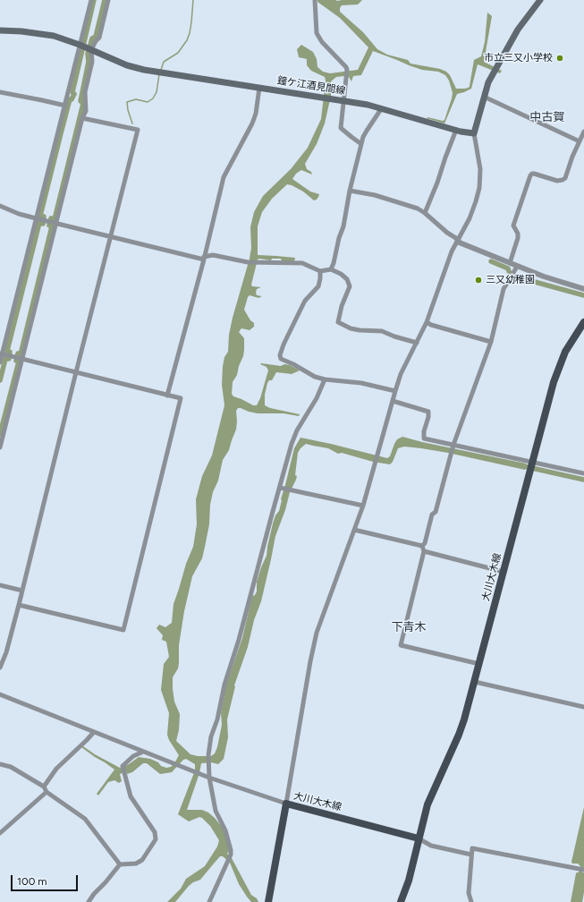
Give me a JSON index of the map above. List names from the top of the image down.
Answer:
{
  "streets": {
    "main road": ["鐘ケ江酒見間線", "大川大木線"]
  },
  "districts": ["中古賀", "下青木"],
  "places": ["市立三又小学校", "三又幼稚園"],
  "scale_bar": "100 m"
}
